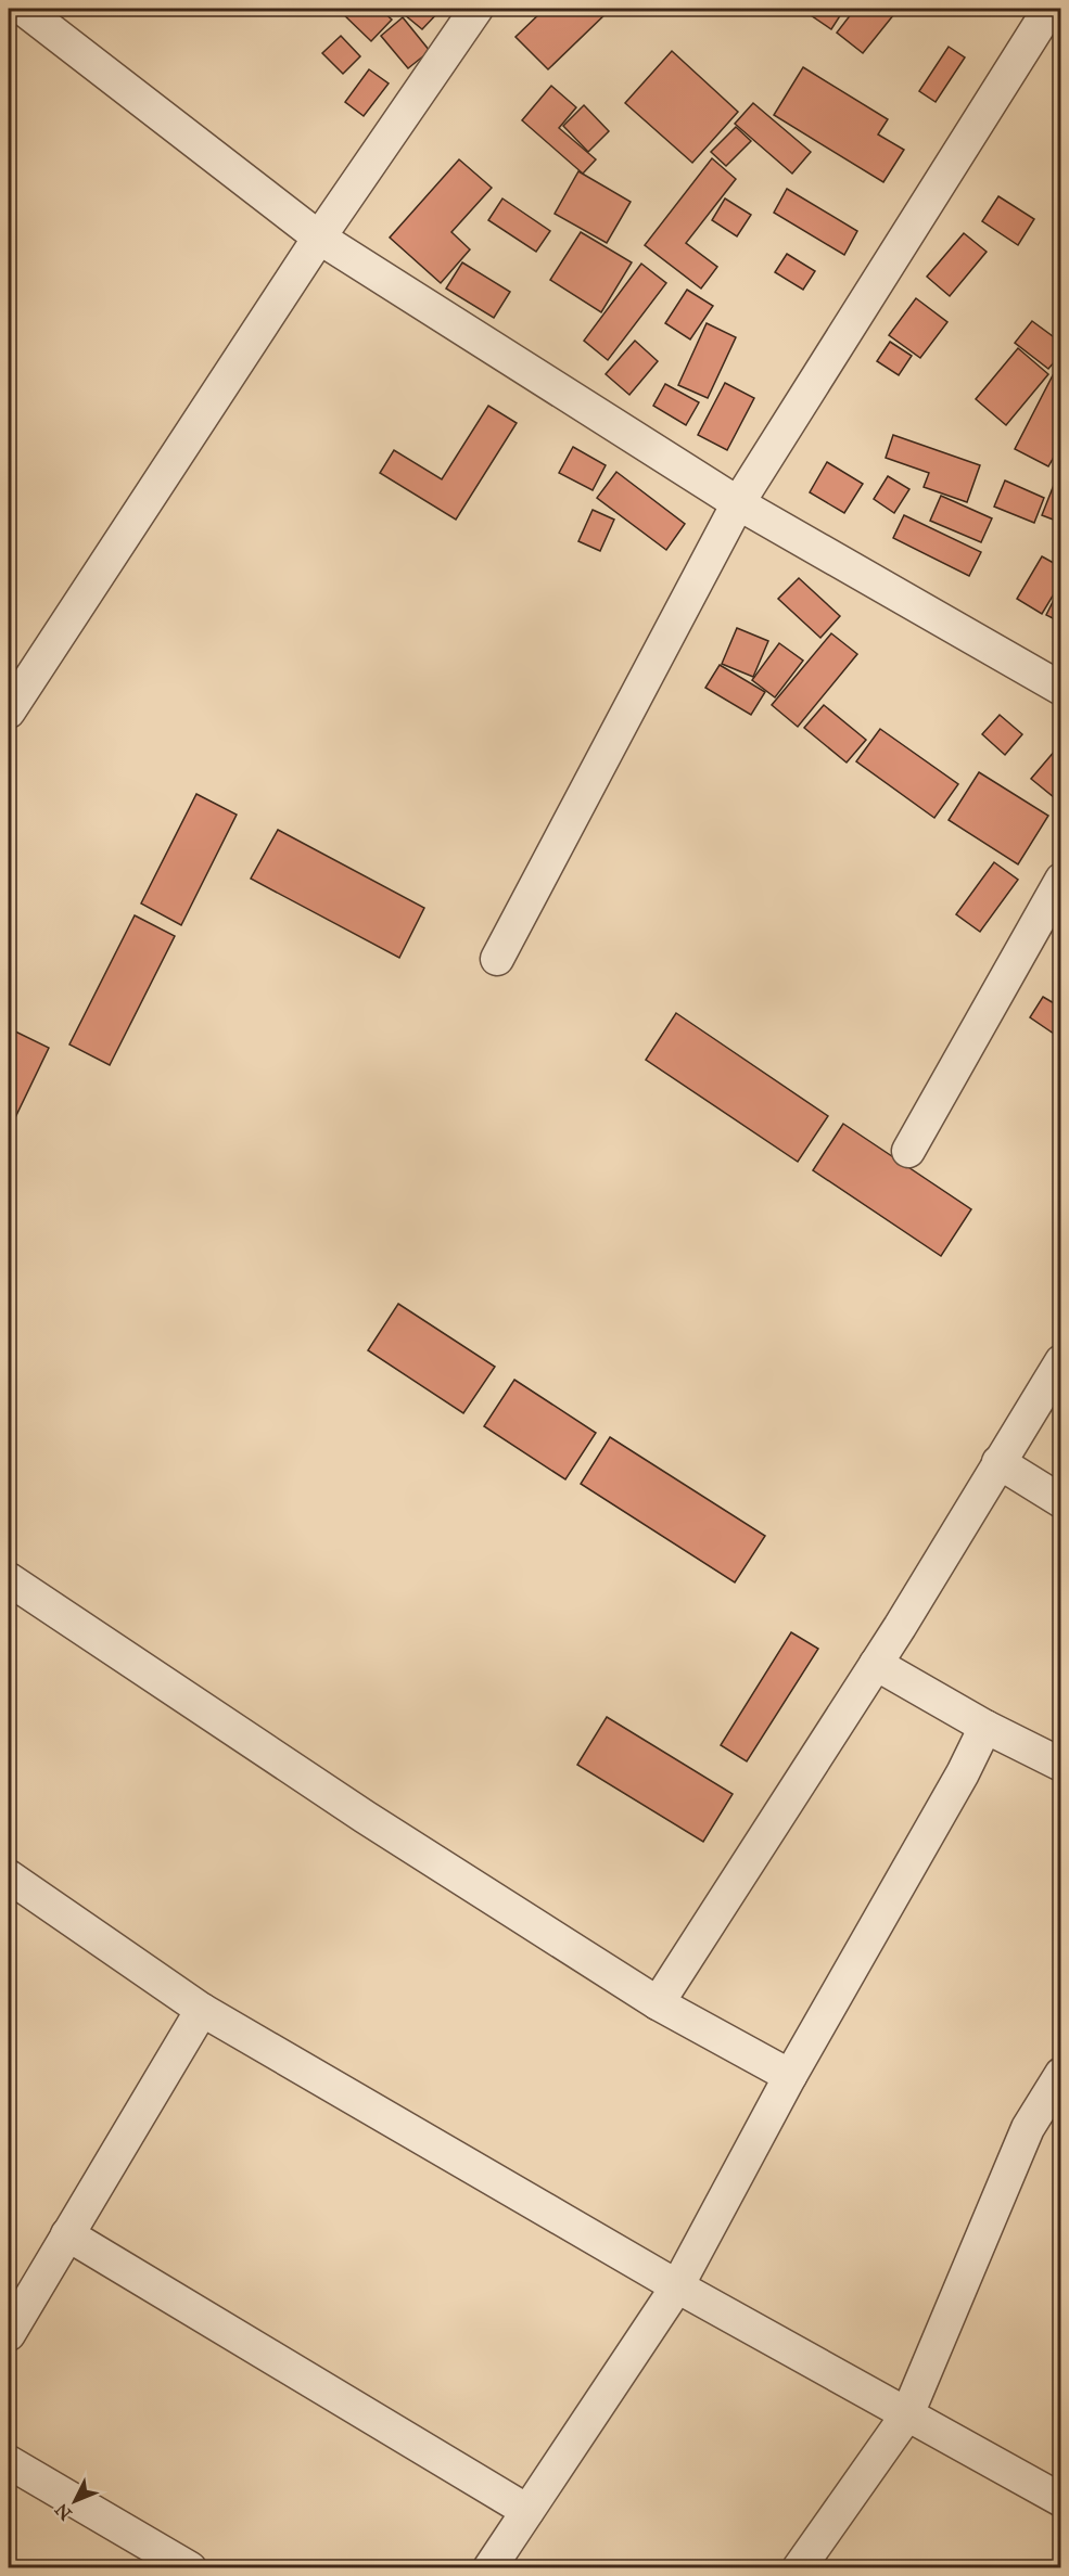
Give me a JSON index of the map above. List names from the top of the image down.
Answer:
{
  "north": "bottom left"
}
